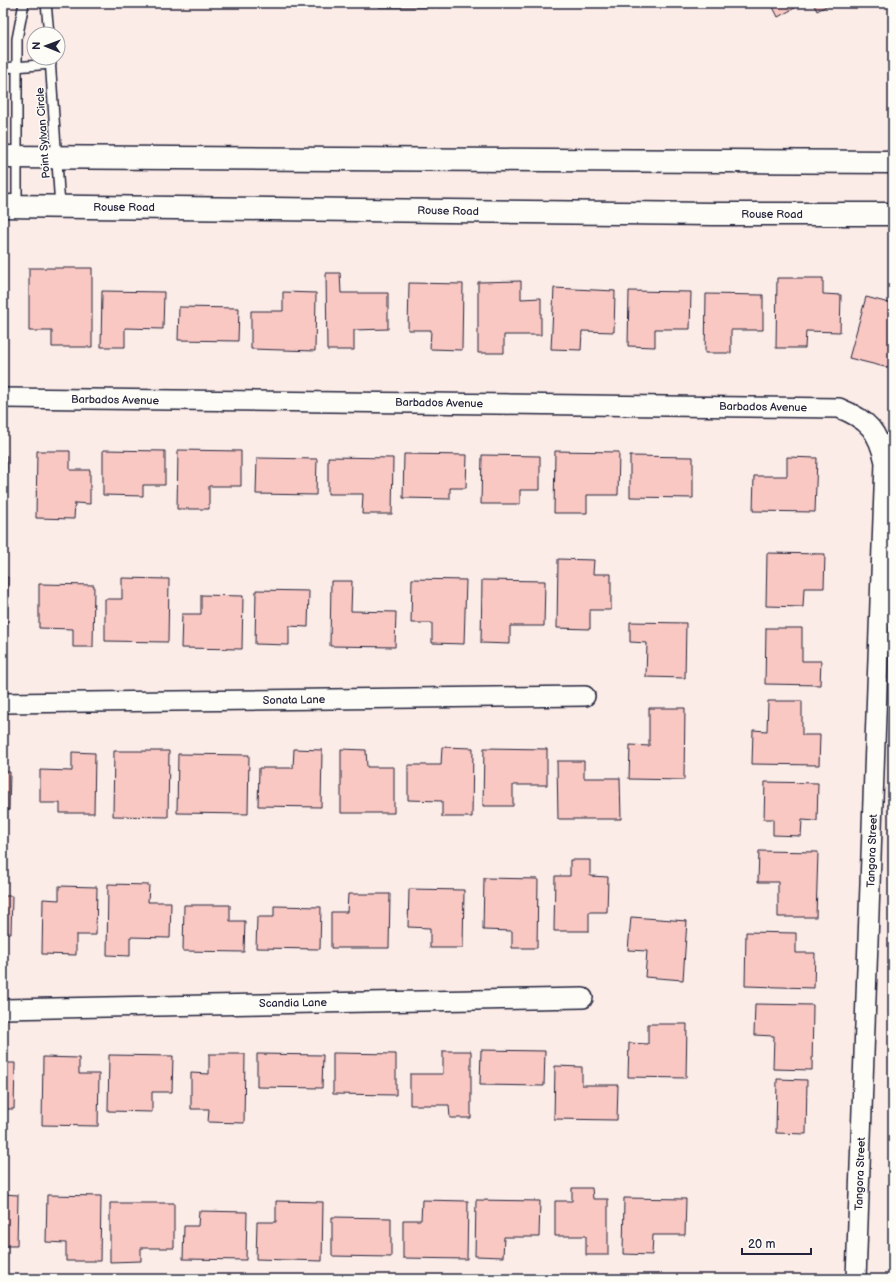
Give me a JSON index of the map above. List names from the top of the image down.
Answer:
{
  "streets": {
    "street": [
      "Rouse Road",
      "Barbados Avenue",
      "Sonata Lane",
      "Tangora Street",
      "Scandia Lane"
    ],
    "lane": ["Point Sylvan Circle"]
  },
  "crossings": [
    ["Point Sylvan Circle", "Rouse Road"],
    ["Barbados Avenue", "Tangora Street"]
  ],
  "scale_bar": "20 m",
  "north": "left"
}
